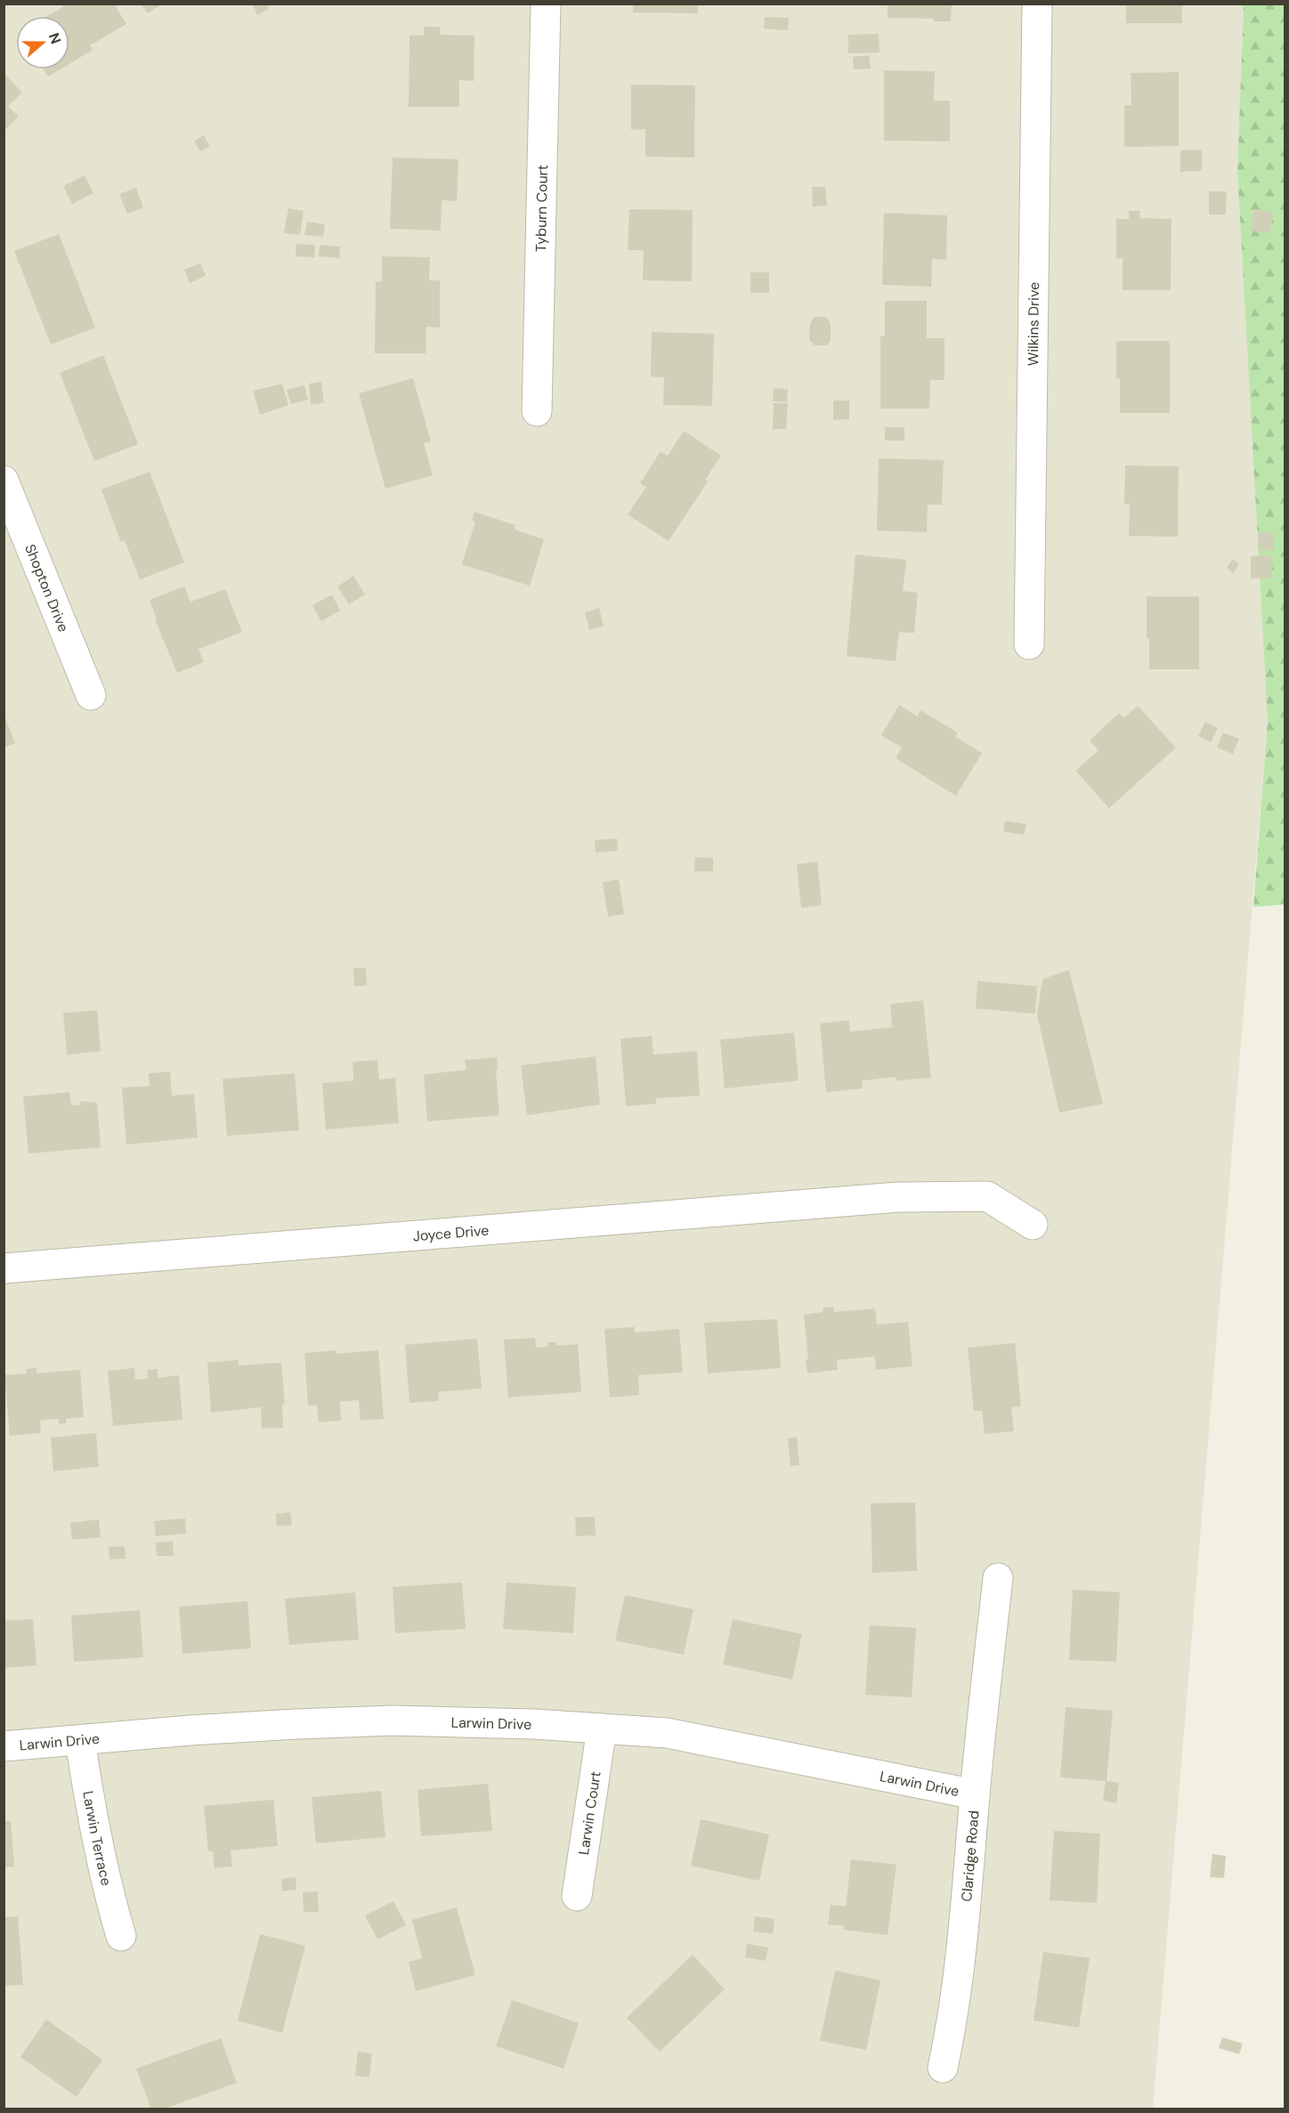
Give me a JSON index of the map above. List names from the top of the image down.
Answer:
{
  "streets": {
    "street": [
      "Tyburn Court",
      "Wilkins Drive",
      "Shopton Drive",
      "Joyce Drive",
      "Larwin Drive",
      "Larwin Court",
      "Larwin Terrace",
      "Claridge Road"
    ]
  },
  "crossings": [
    ["Larwin Drive", "Larwin Court"],
    ["Larwin Drive", "Larwin Terrace"],
    ["Larwin Drive", "Claridge Road"]
  ],
  "north": "right"
}
